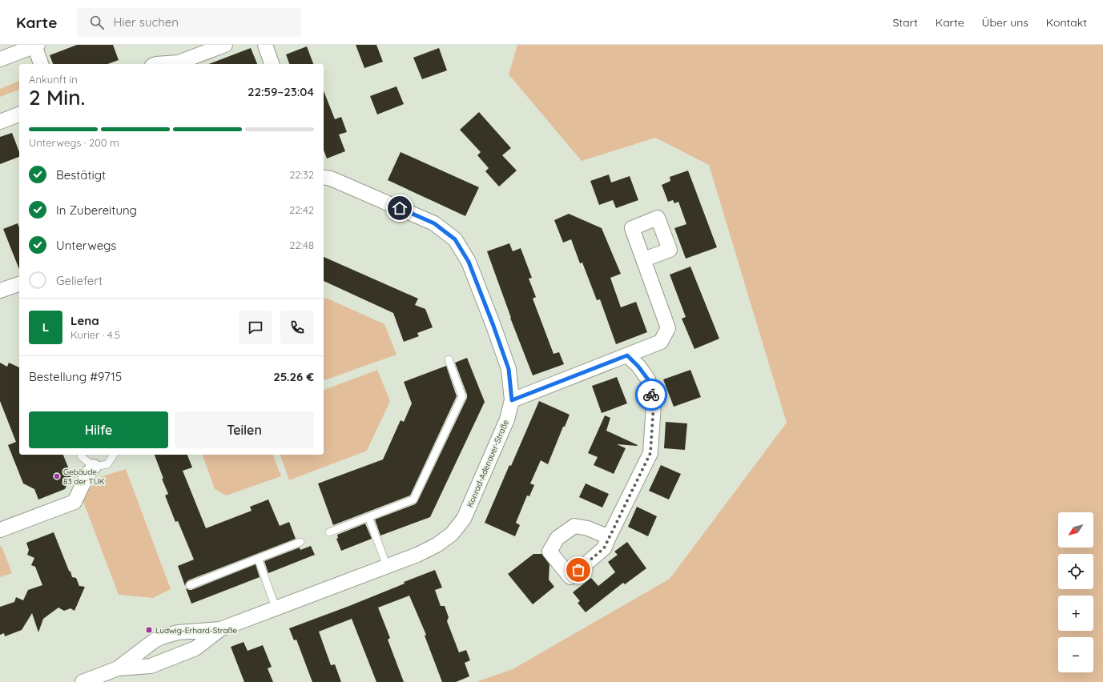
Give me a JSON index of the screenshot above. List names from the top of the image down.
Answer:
{
  "streets": {
    "street": ["Konrad-Adenauer-Straße"]
  },
  "places": {
    "other": ["Gebäude 83 der TUK"],
    "transit": ["Ludwig-Erhard-Straße"]
  },
  "north": "bottom left",
  "page": {
    "header": "Karte",
    "search": "Hier suchen",
    "nav": [
      "Start",
      "Karte",
      "Über uns",
      "Kontakt"
    ],
    "heading": ["2 Min.", "Ankunft in", "22:59–23:04"],
    "panel": [
      "Lena",
      "Kurier · 4.5",
      "Bestellung #9715",
      "25.26 €"
    ],
    "bar": "Unterwegs · 200 m",
    "list": [
      ["Bestätigt", "22:32"],
      ["In Zubereitung", "22:42"],
      ["Unterwegs", "22:48"],
      "Geliefert"
    ],
    "round": "L",
    "buttons": ["Hilfe", "Teilen"],
    "map_buttons": ["+", "−"]
  }
}
